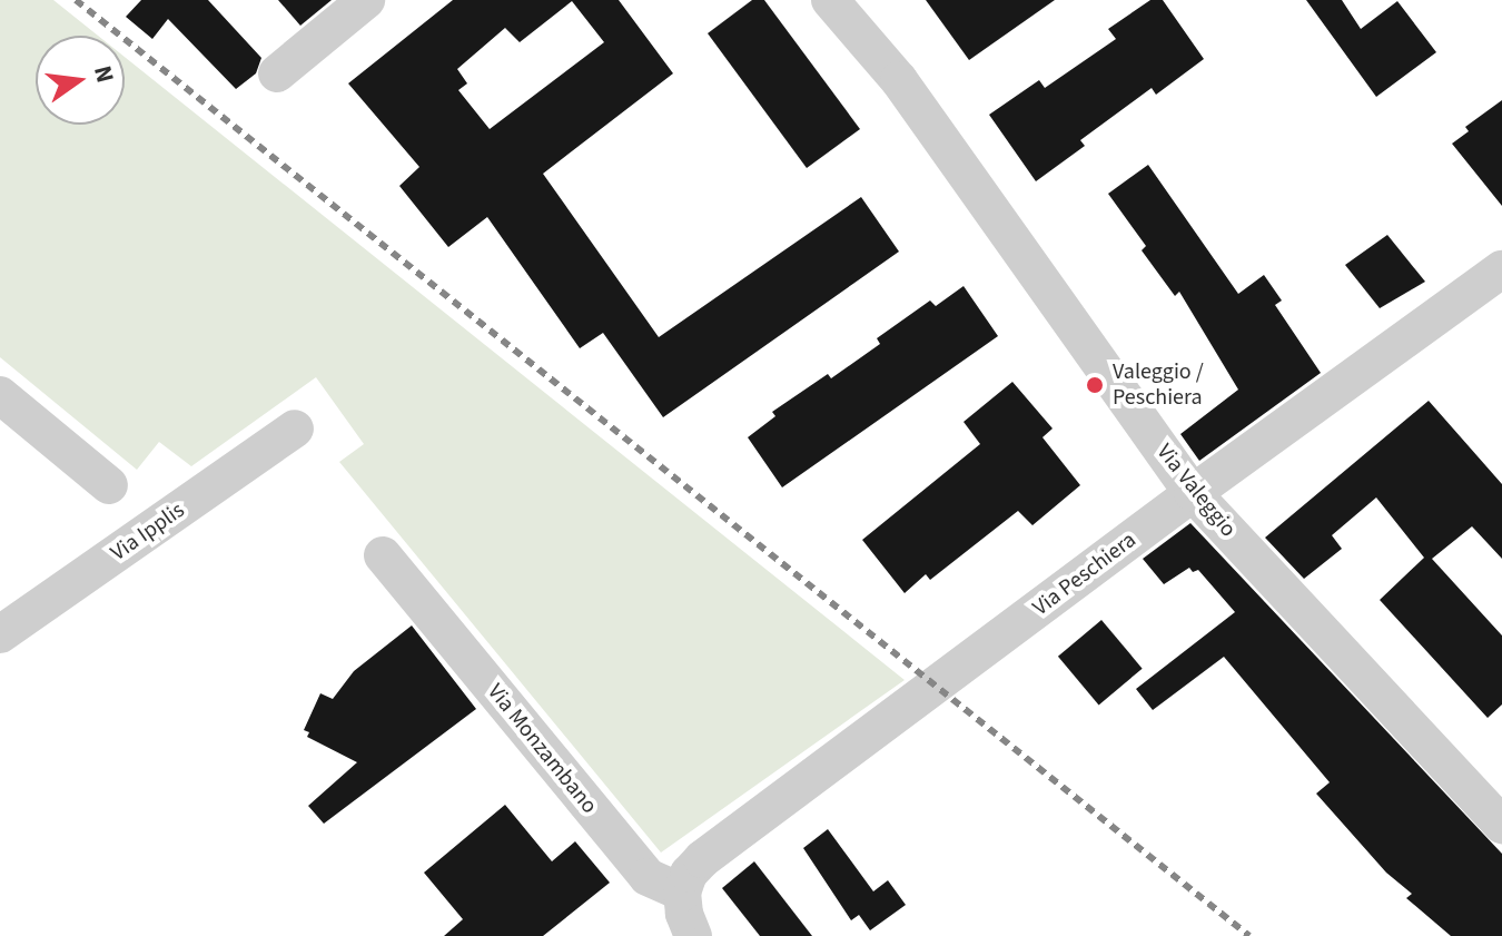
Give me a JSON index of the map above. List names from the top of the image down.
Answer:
{
  "streets": {
    "street": [
      "Via Valeggio",
      "Via Ipplis",
      "Via Peschiera",
      "Via Monzambano"
    ]
  },
  "crossings": [
    ["Via Valeggio", "Via Peschiera"],
    ["Via Peschiera", "Via Monzambano"]
  ],
  "places": ["Valeggio / Peschiera"],
  "north": "right"
}
